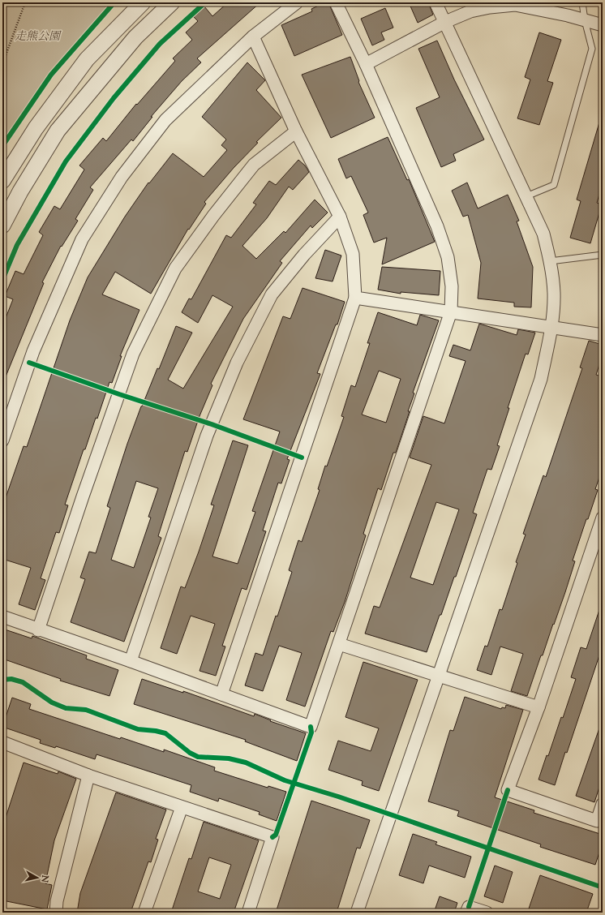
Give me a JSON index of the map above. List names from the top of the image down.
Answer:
{
  "parks": ["走熊公園"],
  "north": "right"
}
